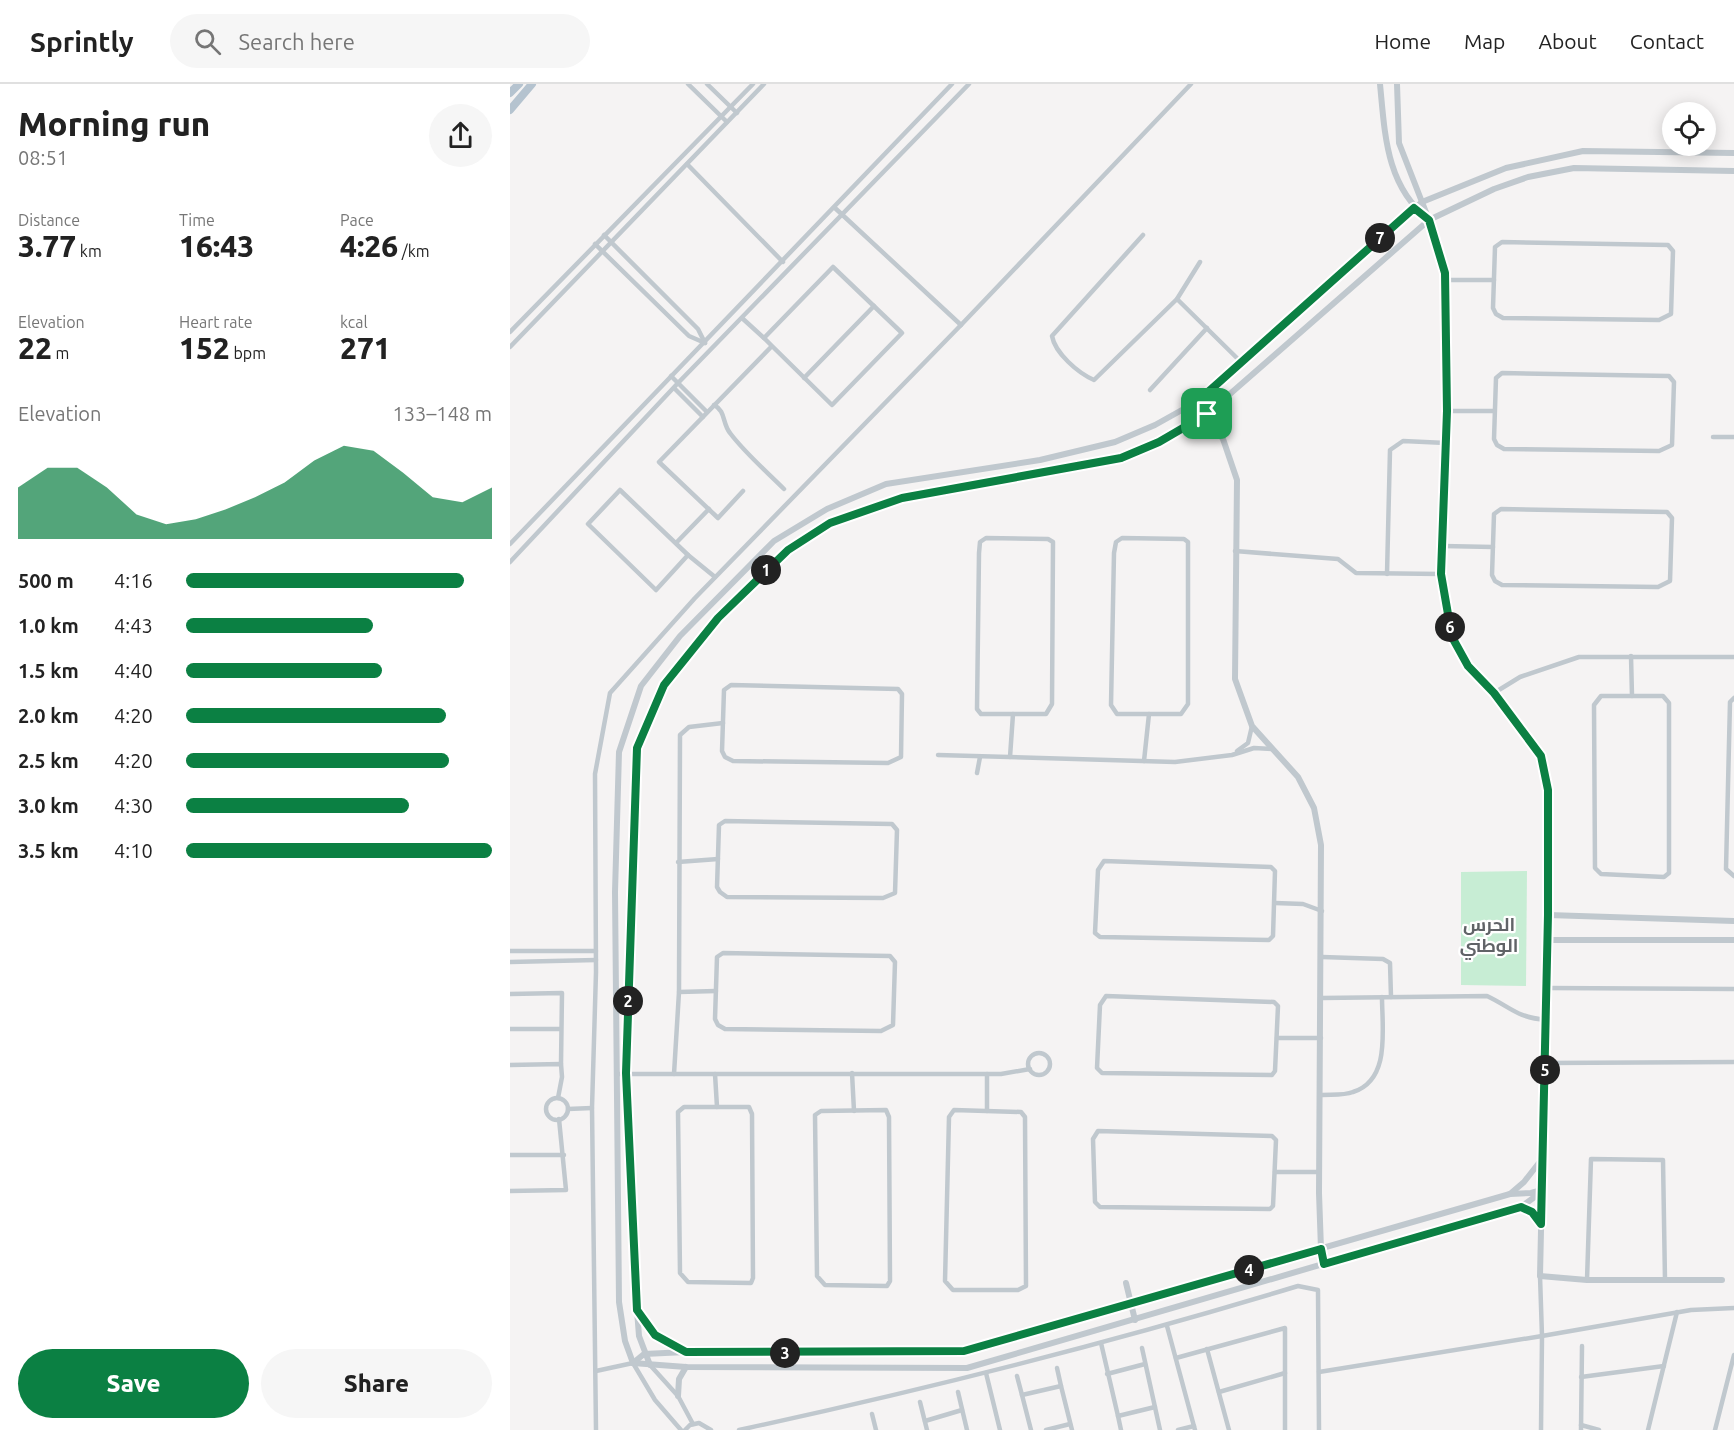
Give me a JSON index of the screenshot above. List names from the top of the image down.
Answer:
{
  "districts": ["الحرس الوطني"],
  "page": {
    "header": "Sprintly",
    "search": "Search here",
    "nav": [
      "Home",
      "Map",
      "About",
      "Contact"
    ],
    "heading": ["Morning run", "08:51"],
    "stats": [
      ["Distance", "3.77 km"],
      ["Time", "16:43"],
      ["Pace", "4:26 /km"],
      ["Elevation", "22 m"],
      ["Heart rate", "152 bpm"],
      ["kcal", "271"]
    ],
    "pins": [
      "7",
      "1",
      "6",
      "2",
      "5",
      "4",
      "3"
    ],
    "chart": ["Elevation", "133–148 m"],
    "list": [
      {
        "name": "500 m",
        "note": "4:16"
      },
      {
        "name": "1.0 km",
        "note": "4:43"
      },
      {
        "name": "1.5 km",
        "note": "4:40"
      },
      {
        "name": "2.0 km",
        "note": "4:20"
      },
      {
        "name": "2.5 km",
        "note": "4:20"
      },
      {
        "name": "3.0 km",
        "note": "4:30"
      },
      {
        "name": "3.5 km",
        "note": "4:10"
      }
    ],
    "buttons": ["Save", "Share"]
  }
}
